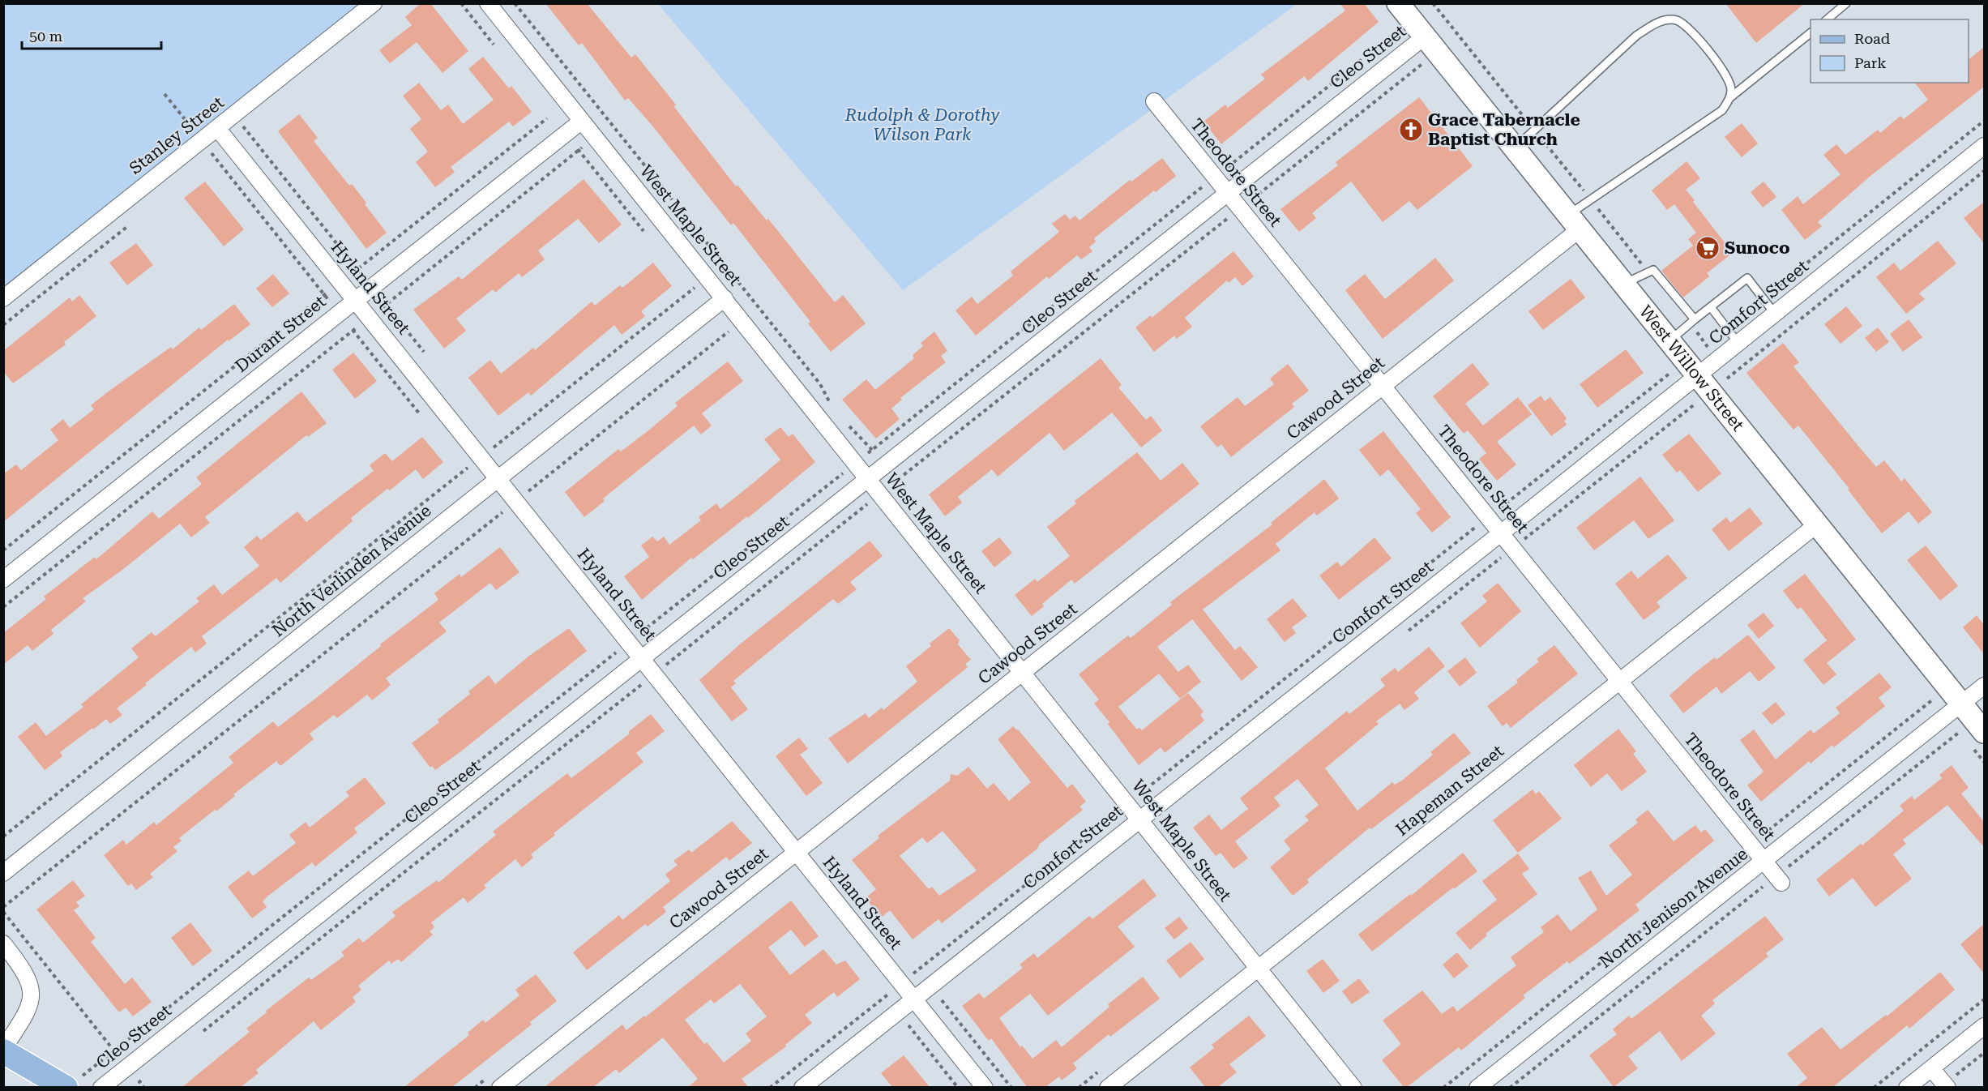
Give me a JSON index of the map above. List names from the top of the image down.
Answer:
{
  "streets": {
    "street": [
      "Cleo Street",
      "Stanley Street",
      "Theodore Street",
      "West Maple Street",
      "Hyland Street",
      "Comfort Street",
      "Durant Street",
      "West Willow Street",
      "Cawood Street",
      "North Verlinden Avenue",
      "Hapeman Street",
      "North Jenison Avenue"
    ]
  },
  "crossings": [
    ["Cleo Street", "Theodore Street"],
    ["Cleo Street", "West Maple Street"],
    ["Cleo Street", "Hyland Street"],
    ["Cleo Street", "West Willow Street"],
    ["Stanley Street", "Hyland Street"],
    ["Theodore Street", "Comfort Street"],
    ["Theodore Street", "Cawood Street"],
    ["Theodore Street", "Hapeman Street"],
    ["Theodore Street", "North Jenison Avenue"],
    ["West Maple Street", "Comfort Street"],
    ["West Maple Street", "Durant Street"],
    ["West Maple Street", "Cawood Street"],
    ["West Maple Street", "North Verlinden Avenue"],
    ["West Maple Street", "Hapeman Street"],
    ["Hyland Street", "Comfort Street"],
    ["Hyland Street", "Durant Street"],
    ["Hyland Street", "Cawood Street"],
    ["Hyland Street", "North Verlinden Avenue"],
    ["Comfort Street", "West Willow Street"],
    ["West Willow Street", "Cawood Street"],
    ["West Willow Street", "Hapeman Street"],
    ["West Willow Street", "North Jenison Avenue"]
  ],
  "parks": ["Rudolph & Dorothy Wilson Park"],
  "places": {
    "church": ["Grace Tabernacle Baptist Church"],
    "supermarket": ["Sunoco"]
  },
  "legend": ["Road", "Park"],
  "scale_bar": "50 m"
}
